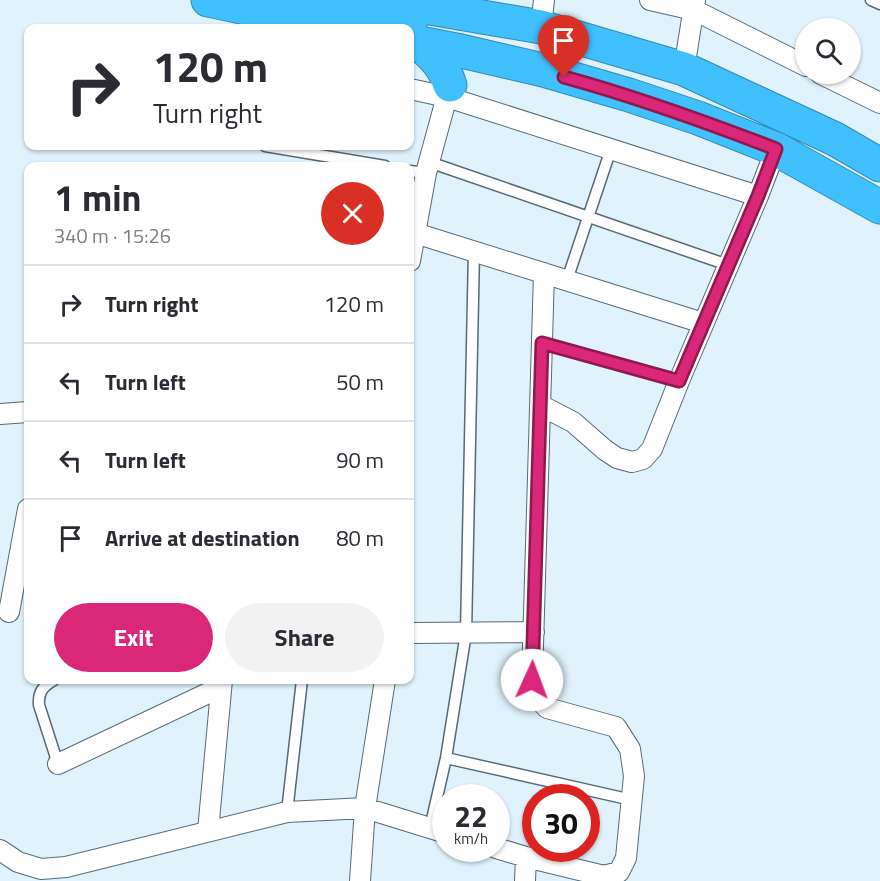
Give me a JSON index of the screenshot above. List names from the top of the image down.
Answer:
{
  "page": {
    "turn": ["120 m", "Turn right"],
    "heading": ["1 min", "340 m · 15:26"],
    "list": [
      {
        "name": "Turn right",
        "value": "120 m"
      },
      {
        "name": "Turn left",
        "value": "50 m"
      },
      {
        "name": "Turn left",
        "value": "90 m"
      },
      {
        "name": "Arrive at destination",
        "value": "80 m"
      }
    ],
    "buttons": ["Exit", "Share"],
    "speed": "22 km/h",
    "limit": "30"
  }
}
